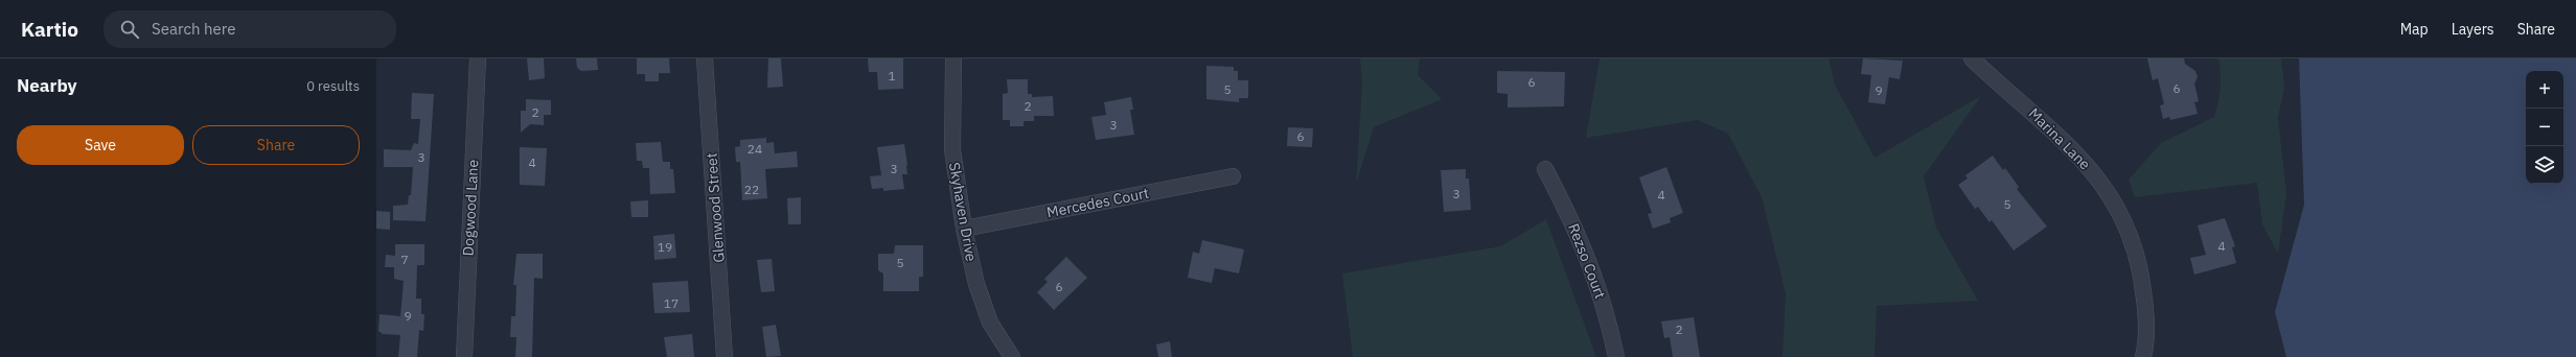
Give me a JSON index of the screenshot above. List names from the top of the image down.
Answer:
{
  "streets": {
    "street": [
      "Marina Lane",
      "Mercedes Court",
      "Dogwood Lane",
      "Glenwood Street",
      "Skyhaven Drive",
      "Rezso Court"
    ]
  },
  "crossings": [
    ["Mercedes Court", "Skyhaven Drive"]
  ],
  "house_numbers": [
    "1",
    "6",
    "6",
    "5",
    "9",
    "2",
    "2",
    "3",
    "6",
    "24",
    "3",
    "4",
    "3",
    "22",
    "3",
    "4",
    "5",
    "4",
    "19",
    "7",
    "5",
    "6",
    "17",
    "9",
    "2"
  ],
  "page": {
    "header": "Kartio",
    "search": "Search here",
    "nav": ["Map", "Layers", "Share"],
    "heading": ["Nearby", "0 results"],
    "map_buttons": ["+", "−"],
    "buttons": ["Save", "Share"]
  }
}
